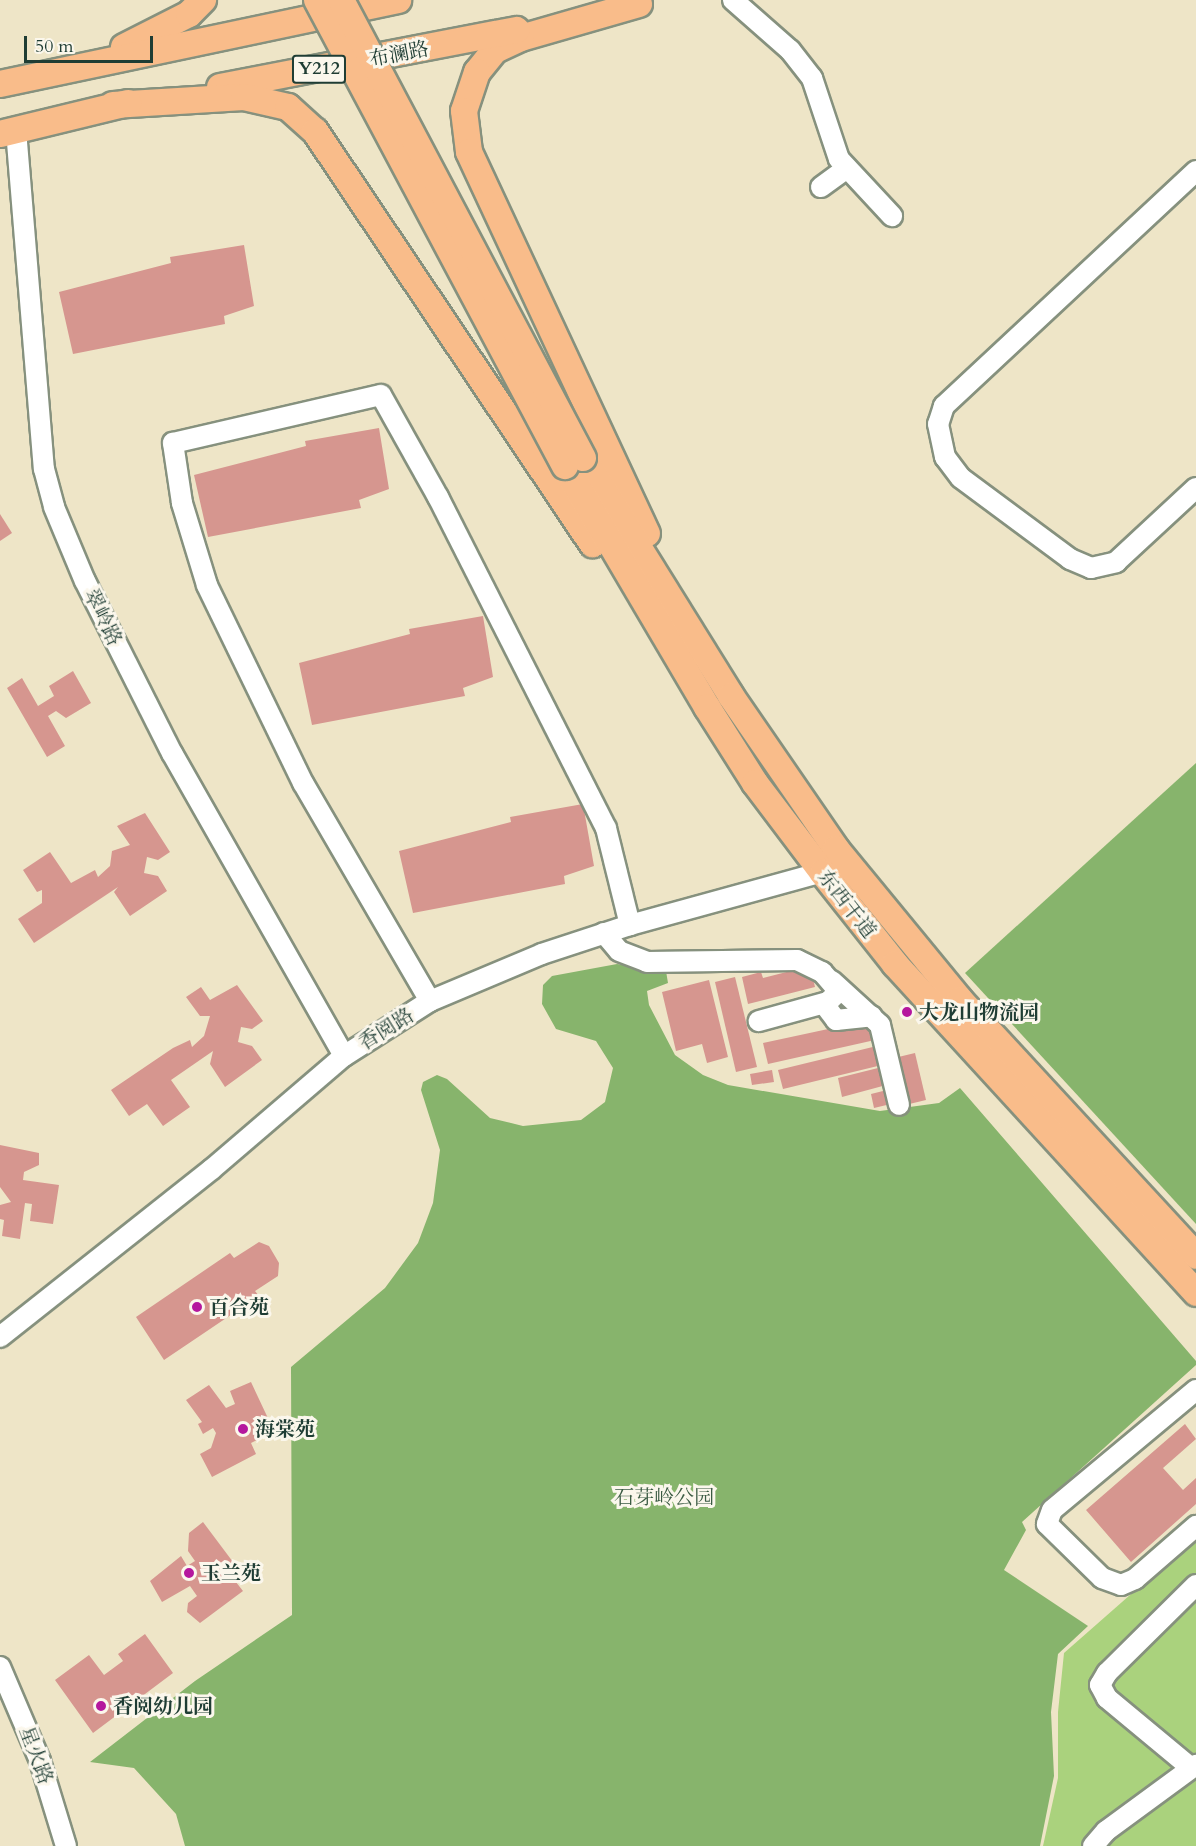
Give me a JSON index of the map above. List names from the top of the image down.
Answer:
{
  "streets": {
    "main road": ["布澜路", "Y212", "东西干道"],
    "street": ["翠岭路", "香阅路", "星火路"]
  },
  "crossings": [
    ["布澜路", "翠岭路"],
    ["翠岭路", "香阅路"],
    ["东西干道", "香阅路"]
  ],
  "parks": ["石芽岭公园"],
  "places": [
    "大龙山物流园",
    "百合苑",
    "海棠苑",
    "玉兰苑",
    "香阅幼儿园"
  ],
  "scale_bar": "50 m"
}
